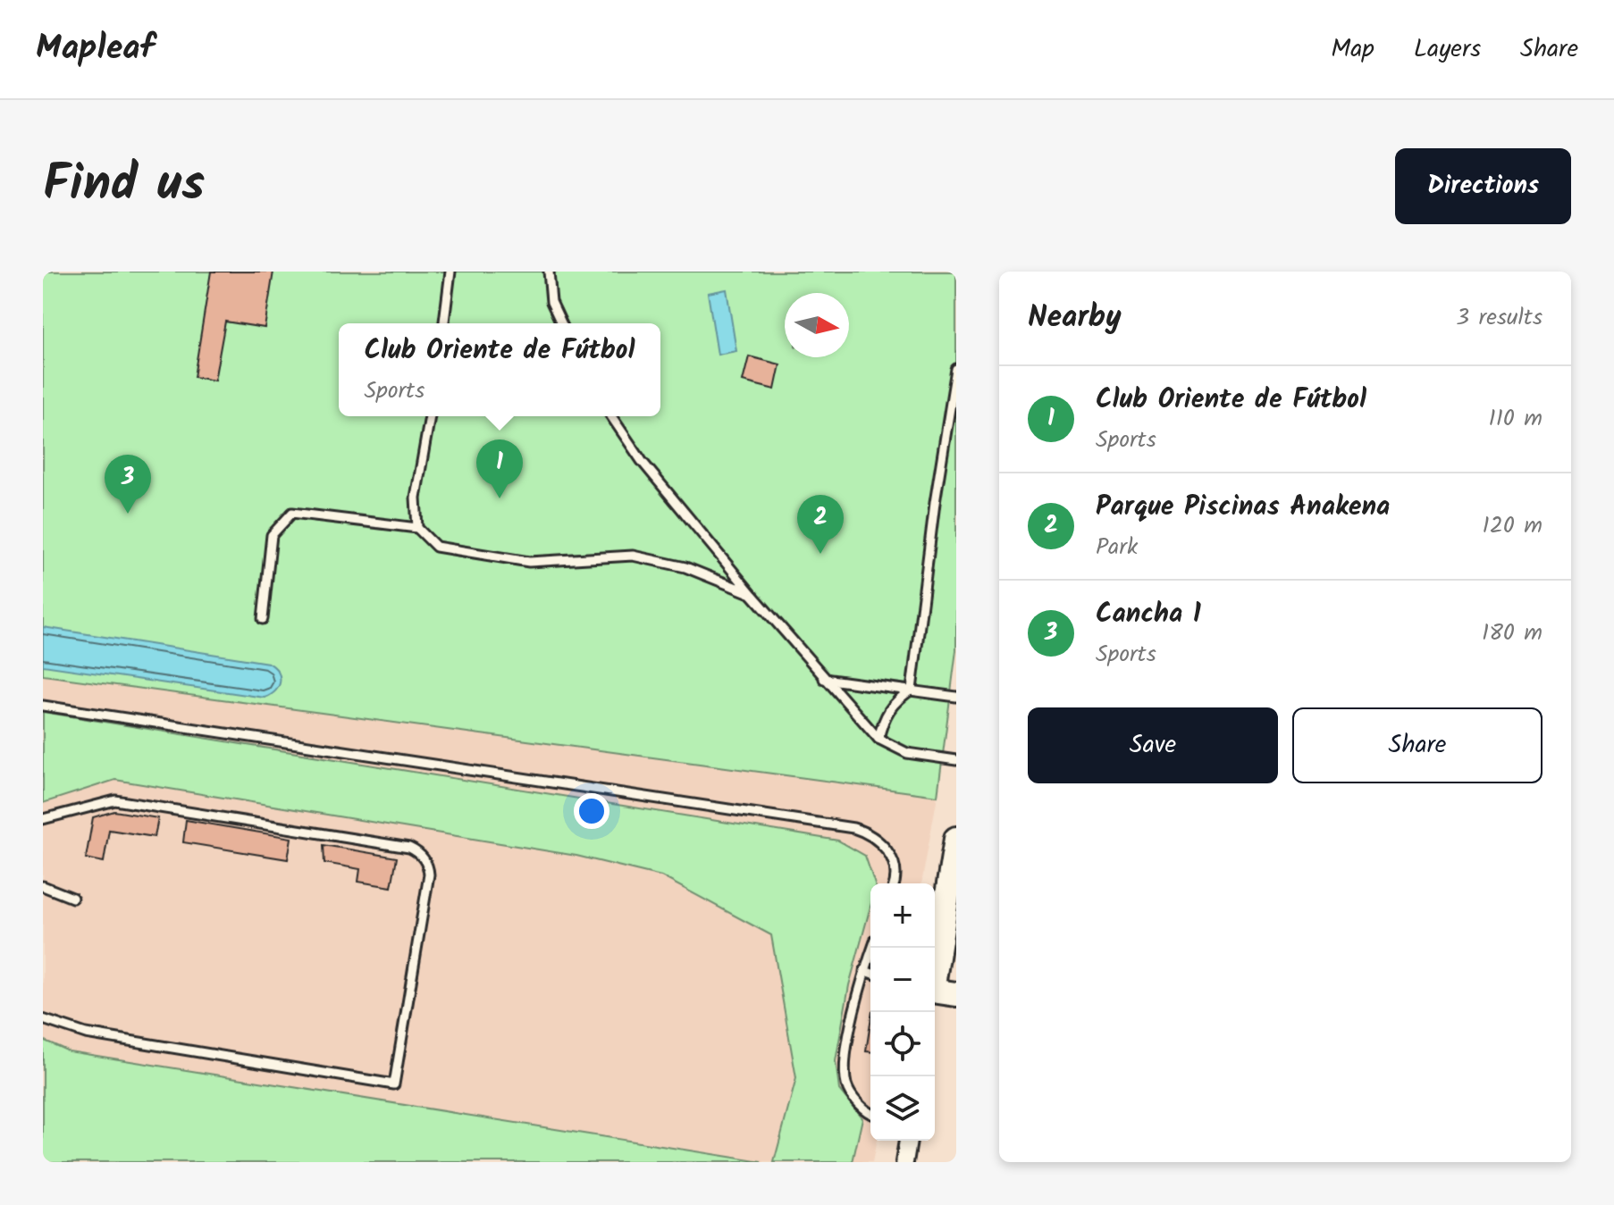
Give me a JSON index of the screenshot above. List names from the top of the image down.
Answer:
{
  "north": "right",
  "page": {
    "header": "Mapleaf",
    "nav": ["Map", "Layers", "Share"],
    "title": "Find us",
    "buttons": [
      "Directions",
      ["Save", "Share"]
    ],
    "heading": ["Nearby", "3 results"],
    "popup": ["Club Oriente de Fútbol", "Sports"],
    "list": [
      {
        "mark": "1",
        "name": "Club Oriente de Fútbol",
        "note": "Sports",
        "value": "110 m"
      },
      {
        "mark": "2",
        "name": "Parque Piscinas Anakena",
        "note": "Park",
        "value": "120 m"
      },
      {
        "mark": "3",
        "name": "Cancha 1",
        "note": "Sports",
        "value": "180 m"
      }
    ],
    "pins": ["1", "3", "2"],
    "map_buttons": ["+", "−"]
  }
}
